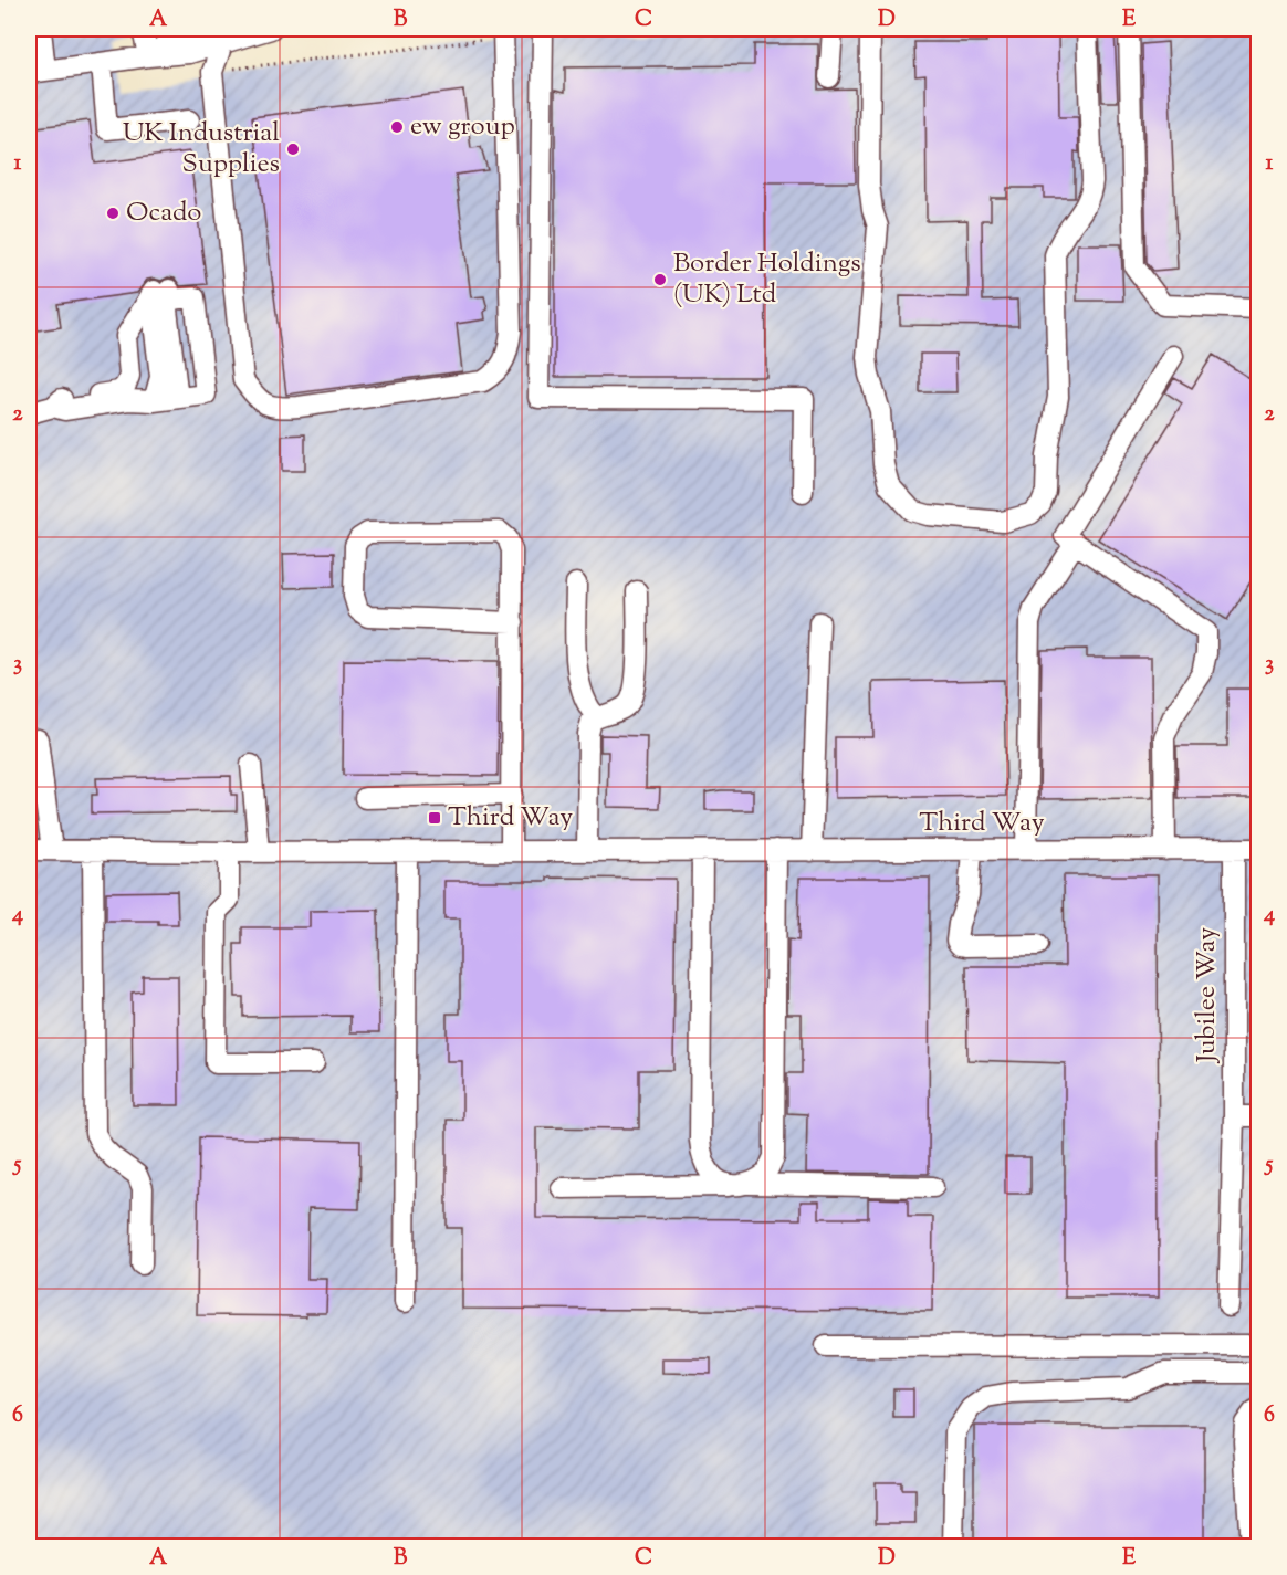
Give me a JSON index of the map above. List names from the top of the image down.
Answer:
{
  "streets": {
    "street": ["Third Way", "Jubilee Way"]
  },
  "crossings": [
    ["Third Way", "Jubilee Way"]
  ],
  "places": {
    "other": [
      "ew group",
      "UK Industrial Supplies",
      "Ocado",
      "Border Holdings (UK) Ltd"
    ],
    "transit": ["Third Way"]
  },
  "grid": {
    "columns": [
      "A",
      "B",
      "C",
      "D",
      "E"
    ],
    "rows": [
      "1",
      "2",
      "3",
      "4",
      "5",
      "6"
    ]
  }
}
